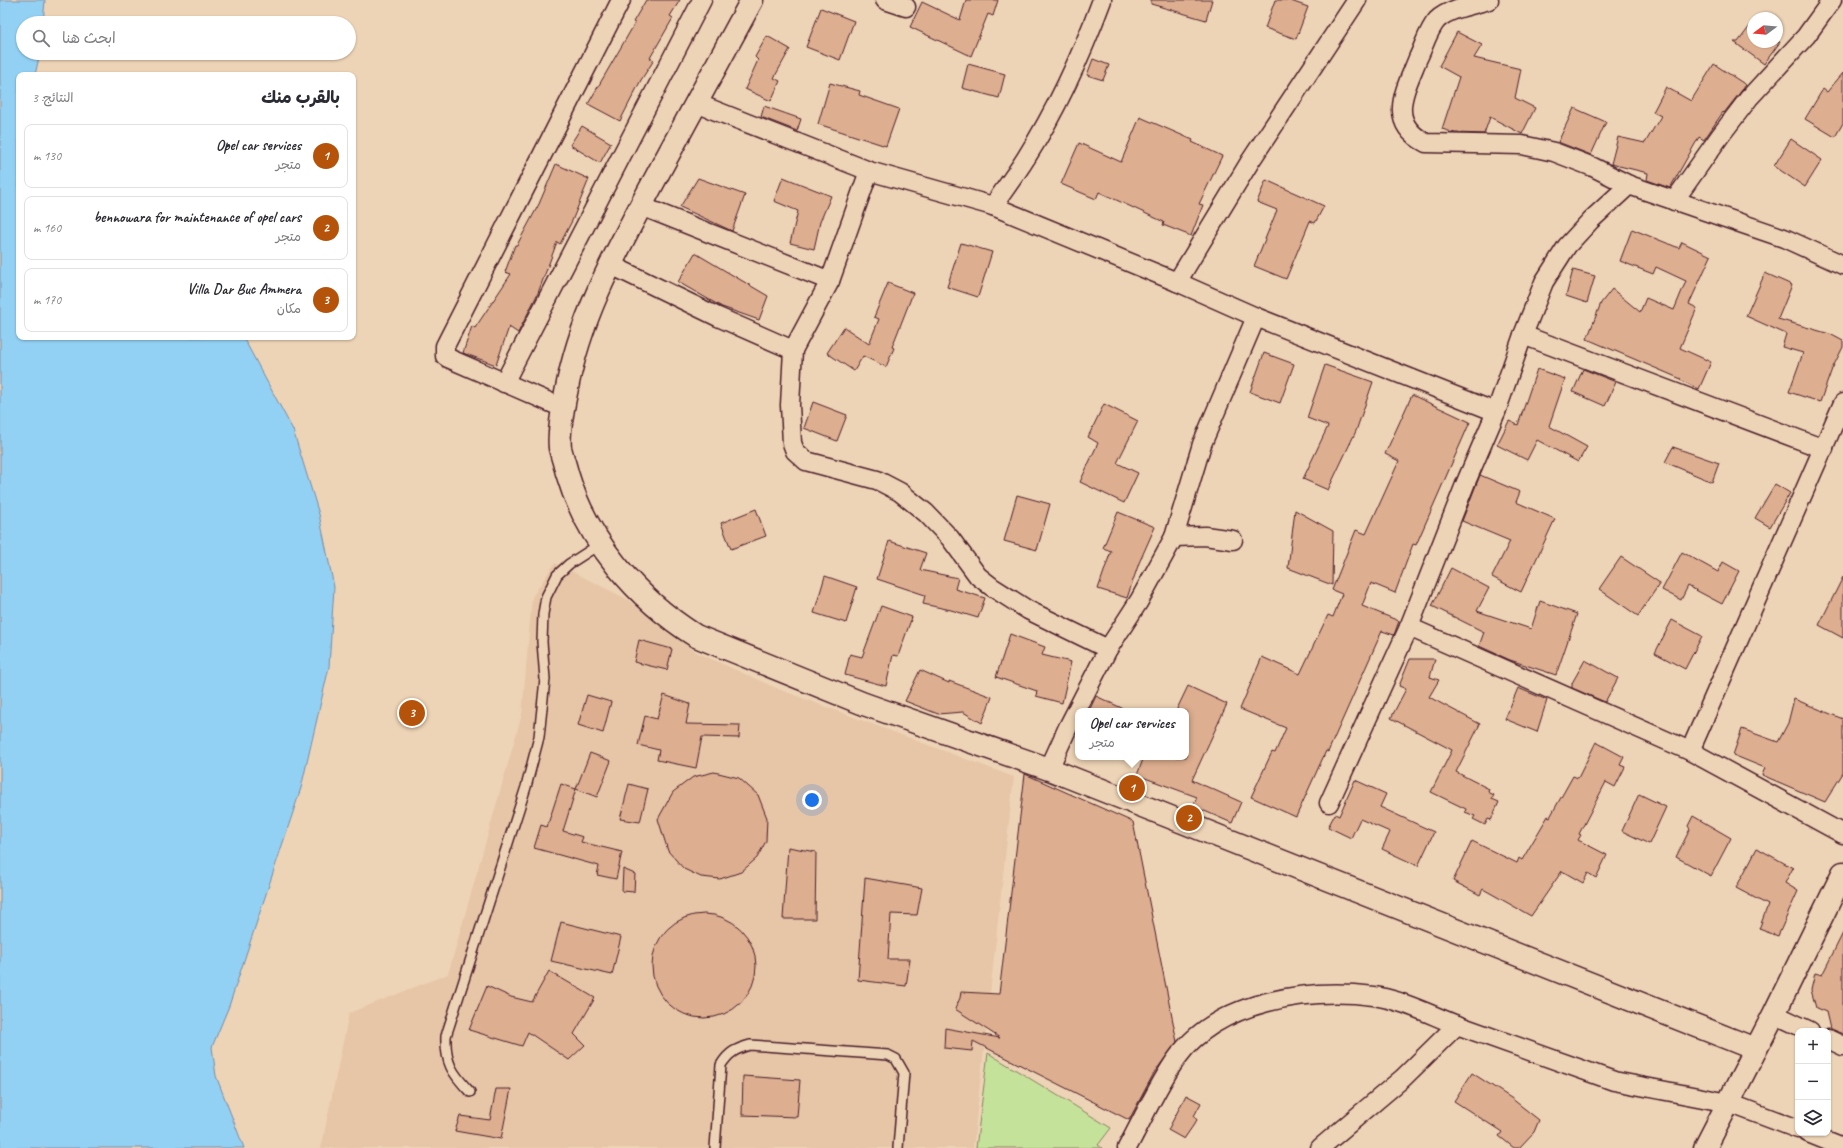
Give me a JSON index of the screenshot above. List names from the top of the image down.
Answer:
{
  "north": "left",
  "page": {
    "search": "ابحث هنا",
    "heading": ["بالقرب منك", "النتائج: 3"],
    "list": [
      {
        "mark": "1",
        "name": "Opel car services",
        "note": "متجر",
        "value": "130 m"
      },
      {
        "mark": "2",
        "name": "bennowara for maintenance of opel cars",
        "note": "متجر",
        "value": "160 m"
      },
      {
        "mark": "3",
        "name": "Villa Dar Buc Ammera",
        "note": "مكان",
        "value": "170 m"
      }
    ],
    "pins": ["3", "1", "2"],
    "popup": ["Opel car services", "متجر"],
    "map_buttons": ["+", "−"]
  }
}
